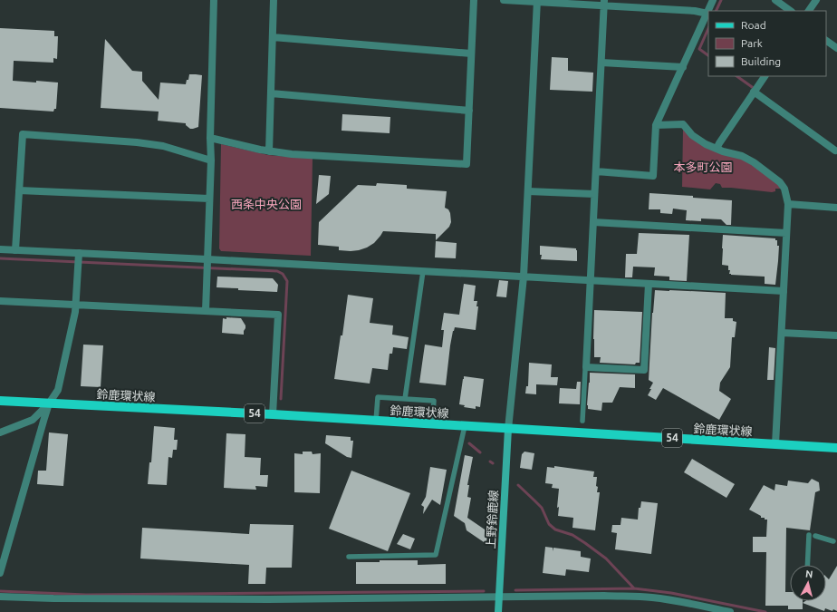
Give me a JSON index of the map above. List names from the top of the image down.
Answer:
{
  "streets": {
    "main road": ["鈴鹿環状線", "54", "上野鈴鹿線"]
  },
  "crossings": [
    ["鈴鹿環状線", "上野鈴鹿線"]
  ],
  "parks": ["本多町公園", "西条中央公園"],
  "legend": ["Road", "Park", "Building"],
  "north": "top"
}
